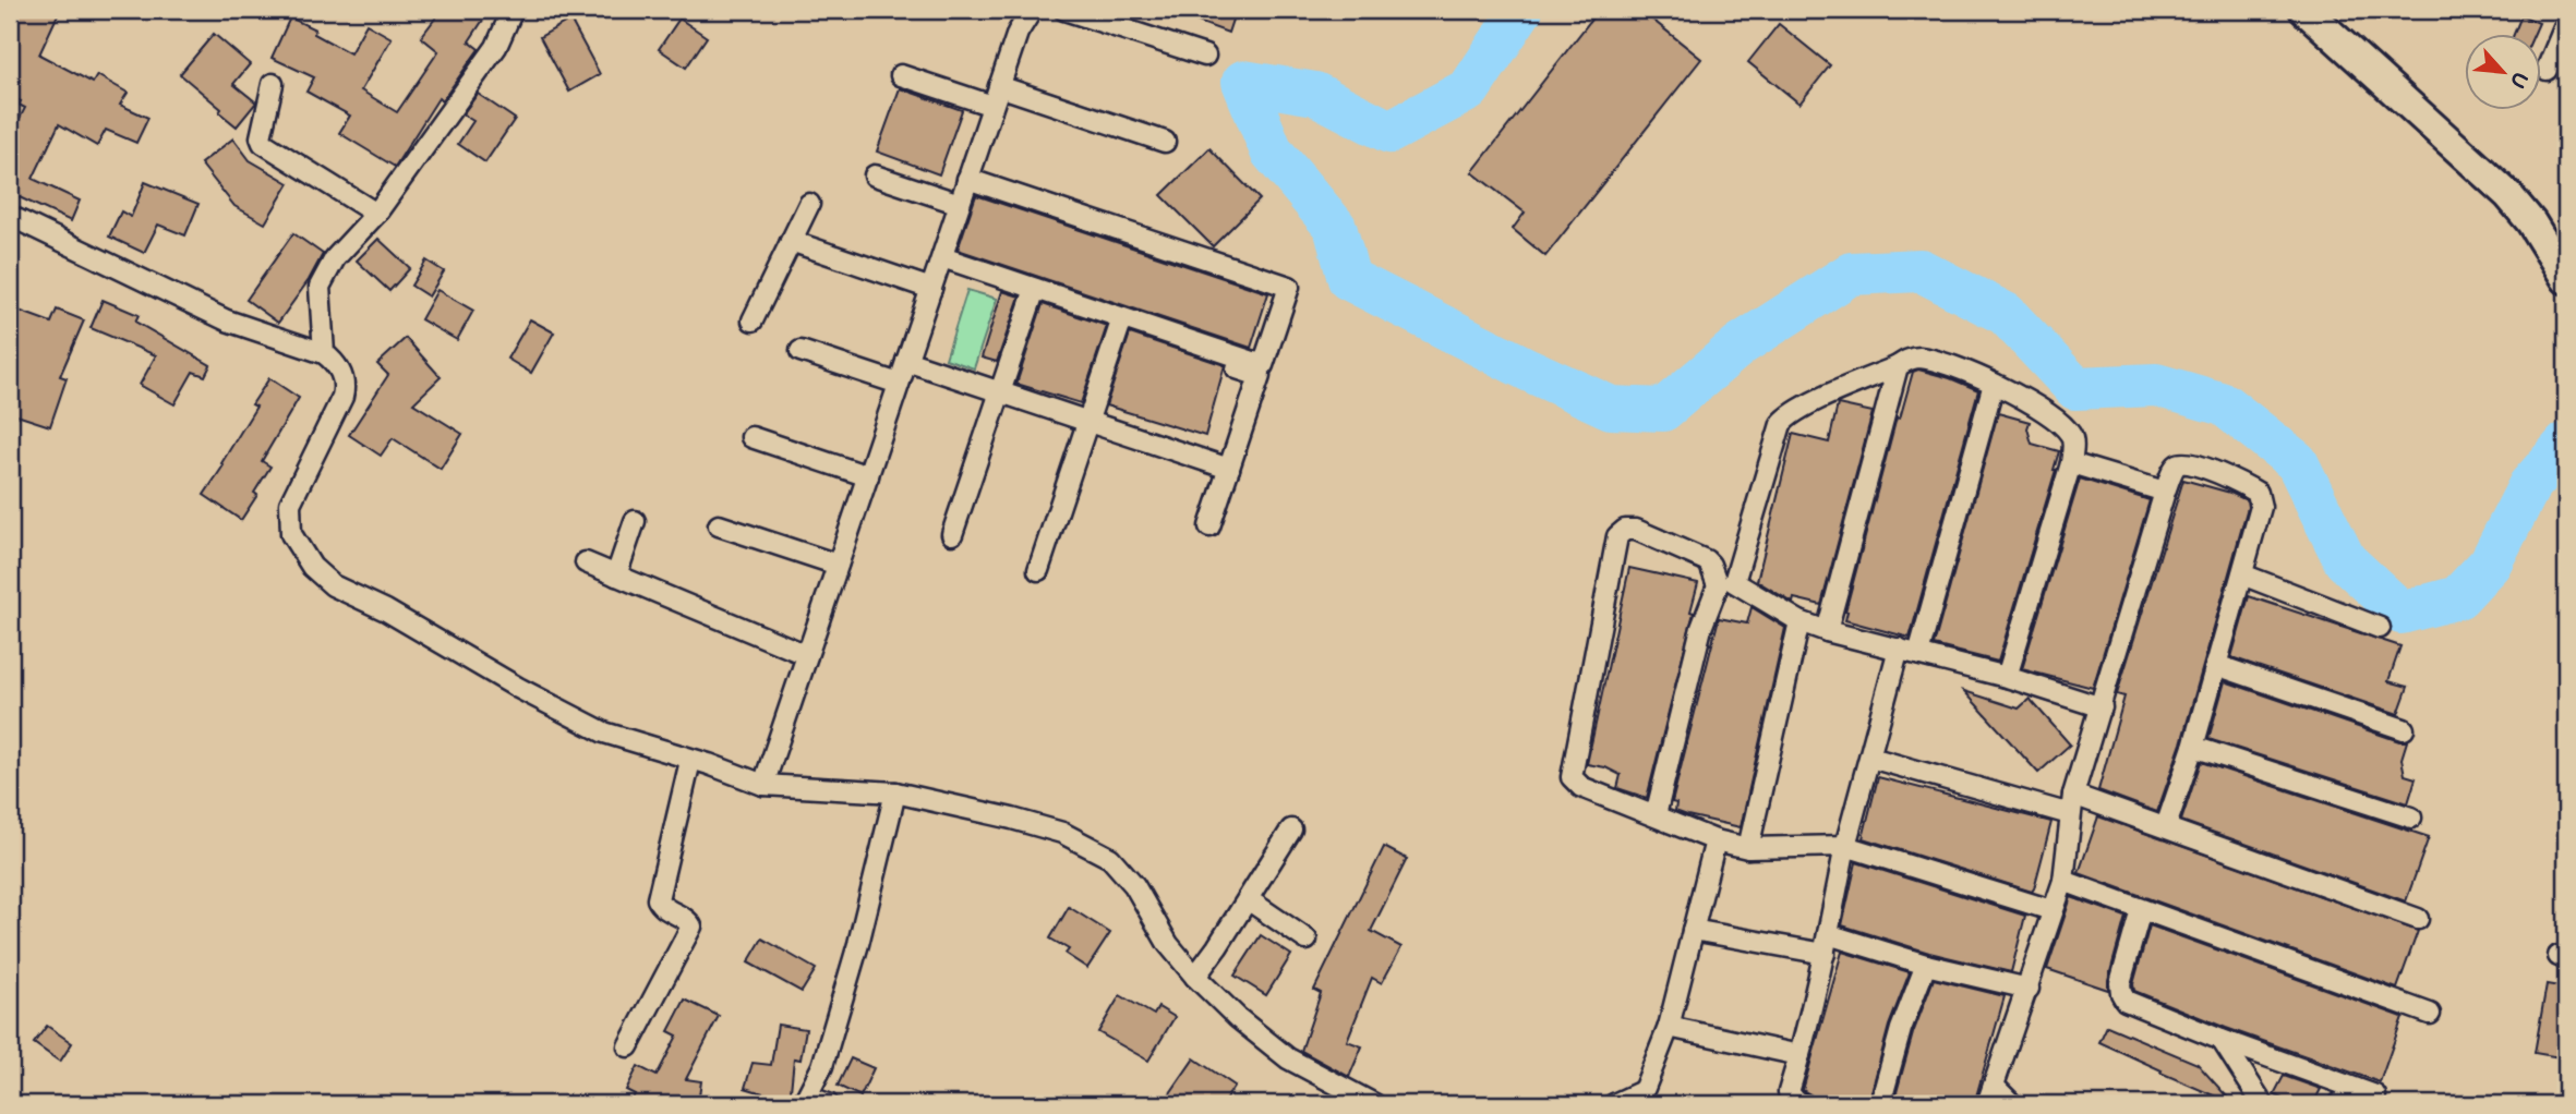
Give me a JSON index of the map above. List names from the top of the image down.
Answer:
{
  "north": "bottom right"
}
